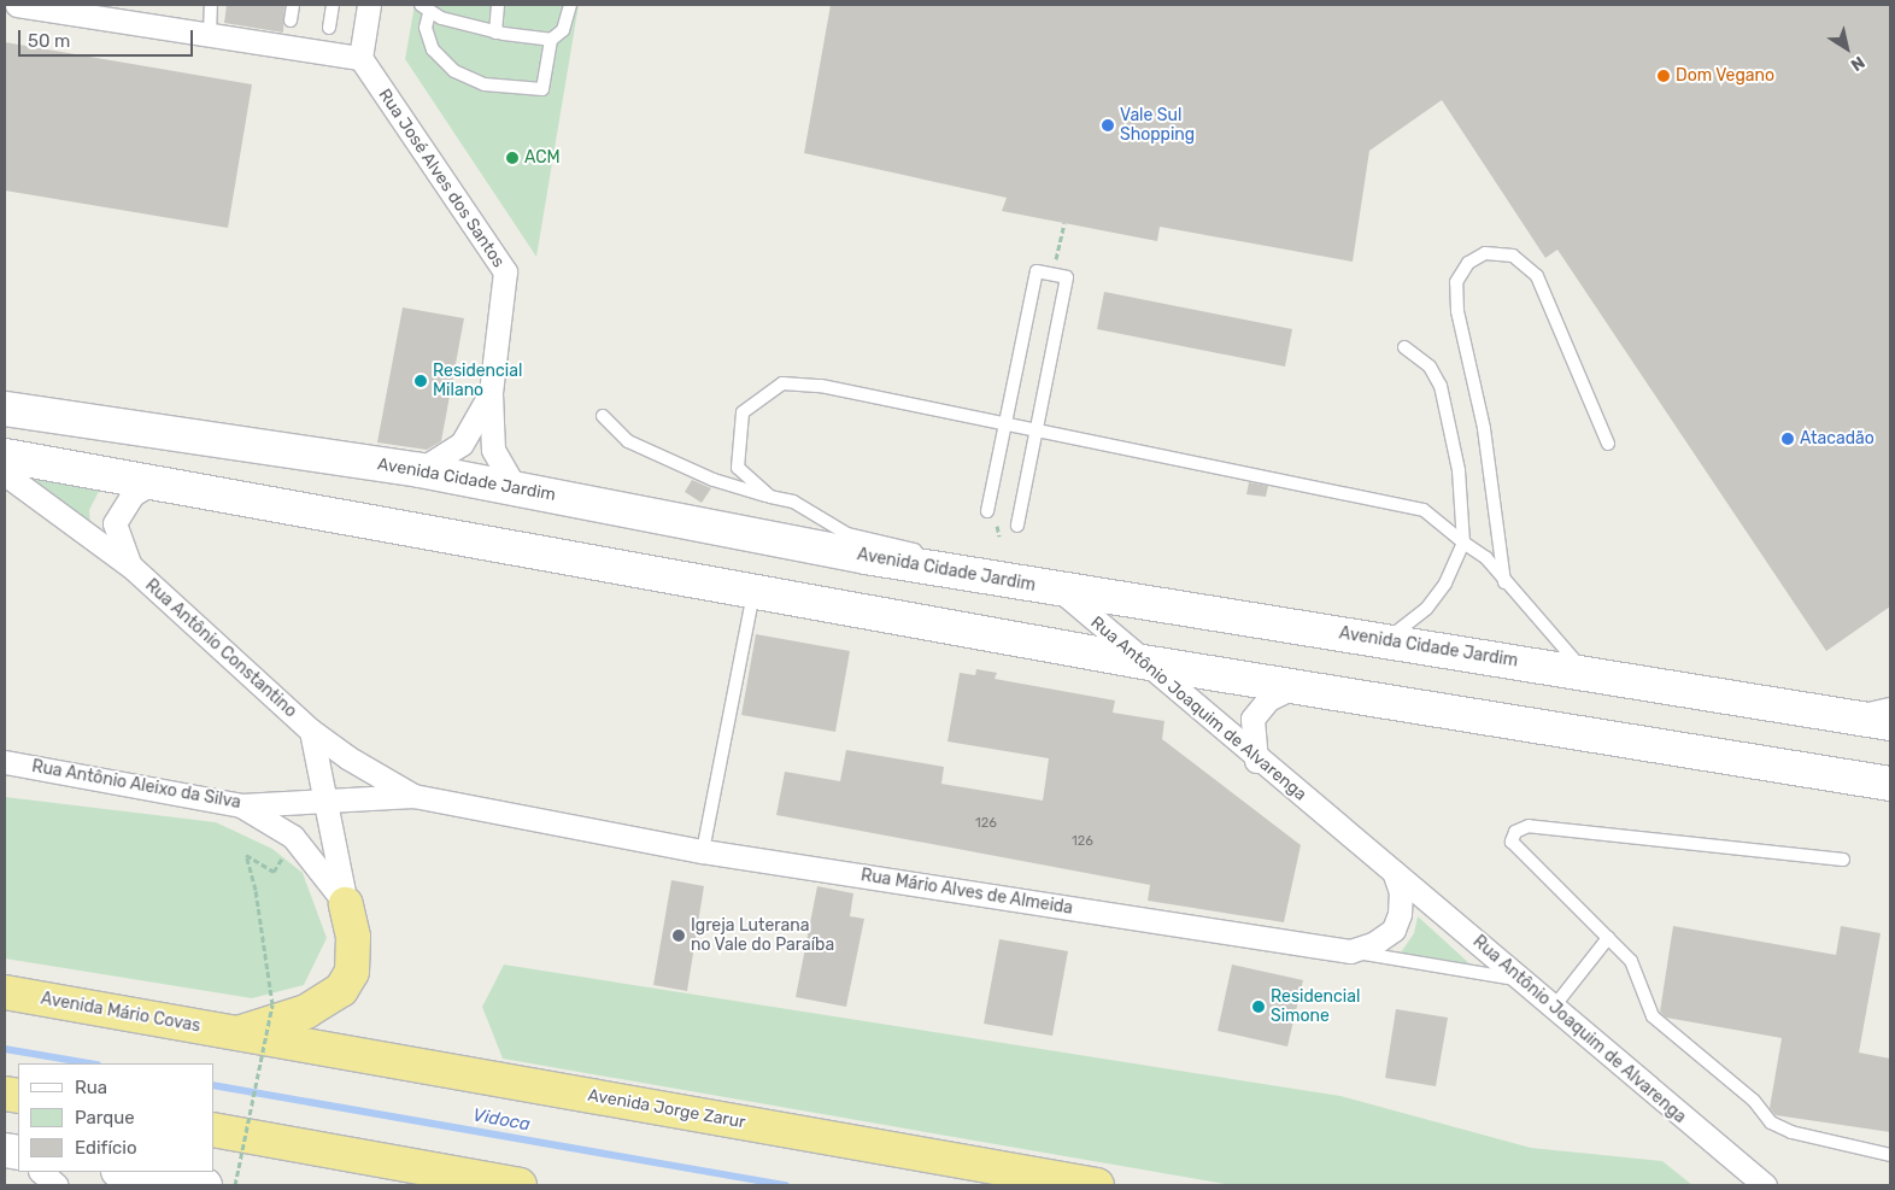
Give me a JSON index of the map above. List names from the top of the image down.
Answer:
{
  "streets": {
    "highway": ["Avenida Mário Covas", "Avenida Jorge Zarur"],
    "main road": ["Avenida Cidade Jardim"],
    "street": [
      "Rua José Alves dos Santos",
      "Rua Antônio Constantino",
      "Rua Antônio Joaquim de Alvarenga",
      "Rua Antônio Aleixo da Silva",
      "Rua Mário Alves de Almeida"
    ]
  },
  "crossings": [
    ["Avenida Cidade Jardim", "Rua Antônio Joaquim de Alvarenga"],
    ["Rua Antônio Constantino", "Rua Antônio Aleixo da Silva"],
    ["Rua Antônio Constantino", "Rua Mário Alves de Almeida"],
    ["Rua Antônio Joaquim de Alvarenga", "Rua Mário Alves de Almeida"],
    ["Rua Antônio Aleixo da Silva", "Rua Mário Alves de Almeida"],
    ["Avenida Mário Covas", "Avenida Jorge Zarur"]
  ],
  "water": ["Vidoca"],
  "places": [
    "Dom Vegano",
    "Vale Sul Shopping",
    "ACM",
    "Residencial Milano",
    "Atacadão",
    "Igreja Luterana no Vale do Paraíba",
    "Residencial Simone"
  ],
  "house_numbers": ["126", "126"],
  "legend": ["Rua", "Parque", "Edifício"],
  "scale_bar": "50 m",
  "north": "bottom right"
}
